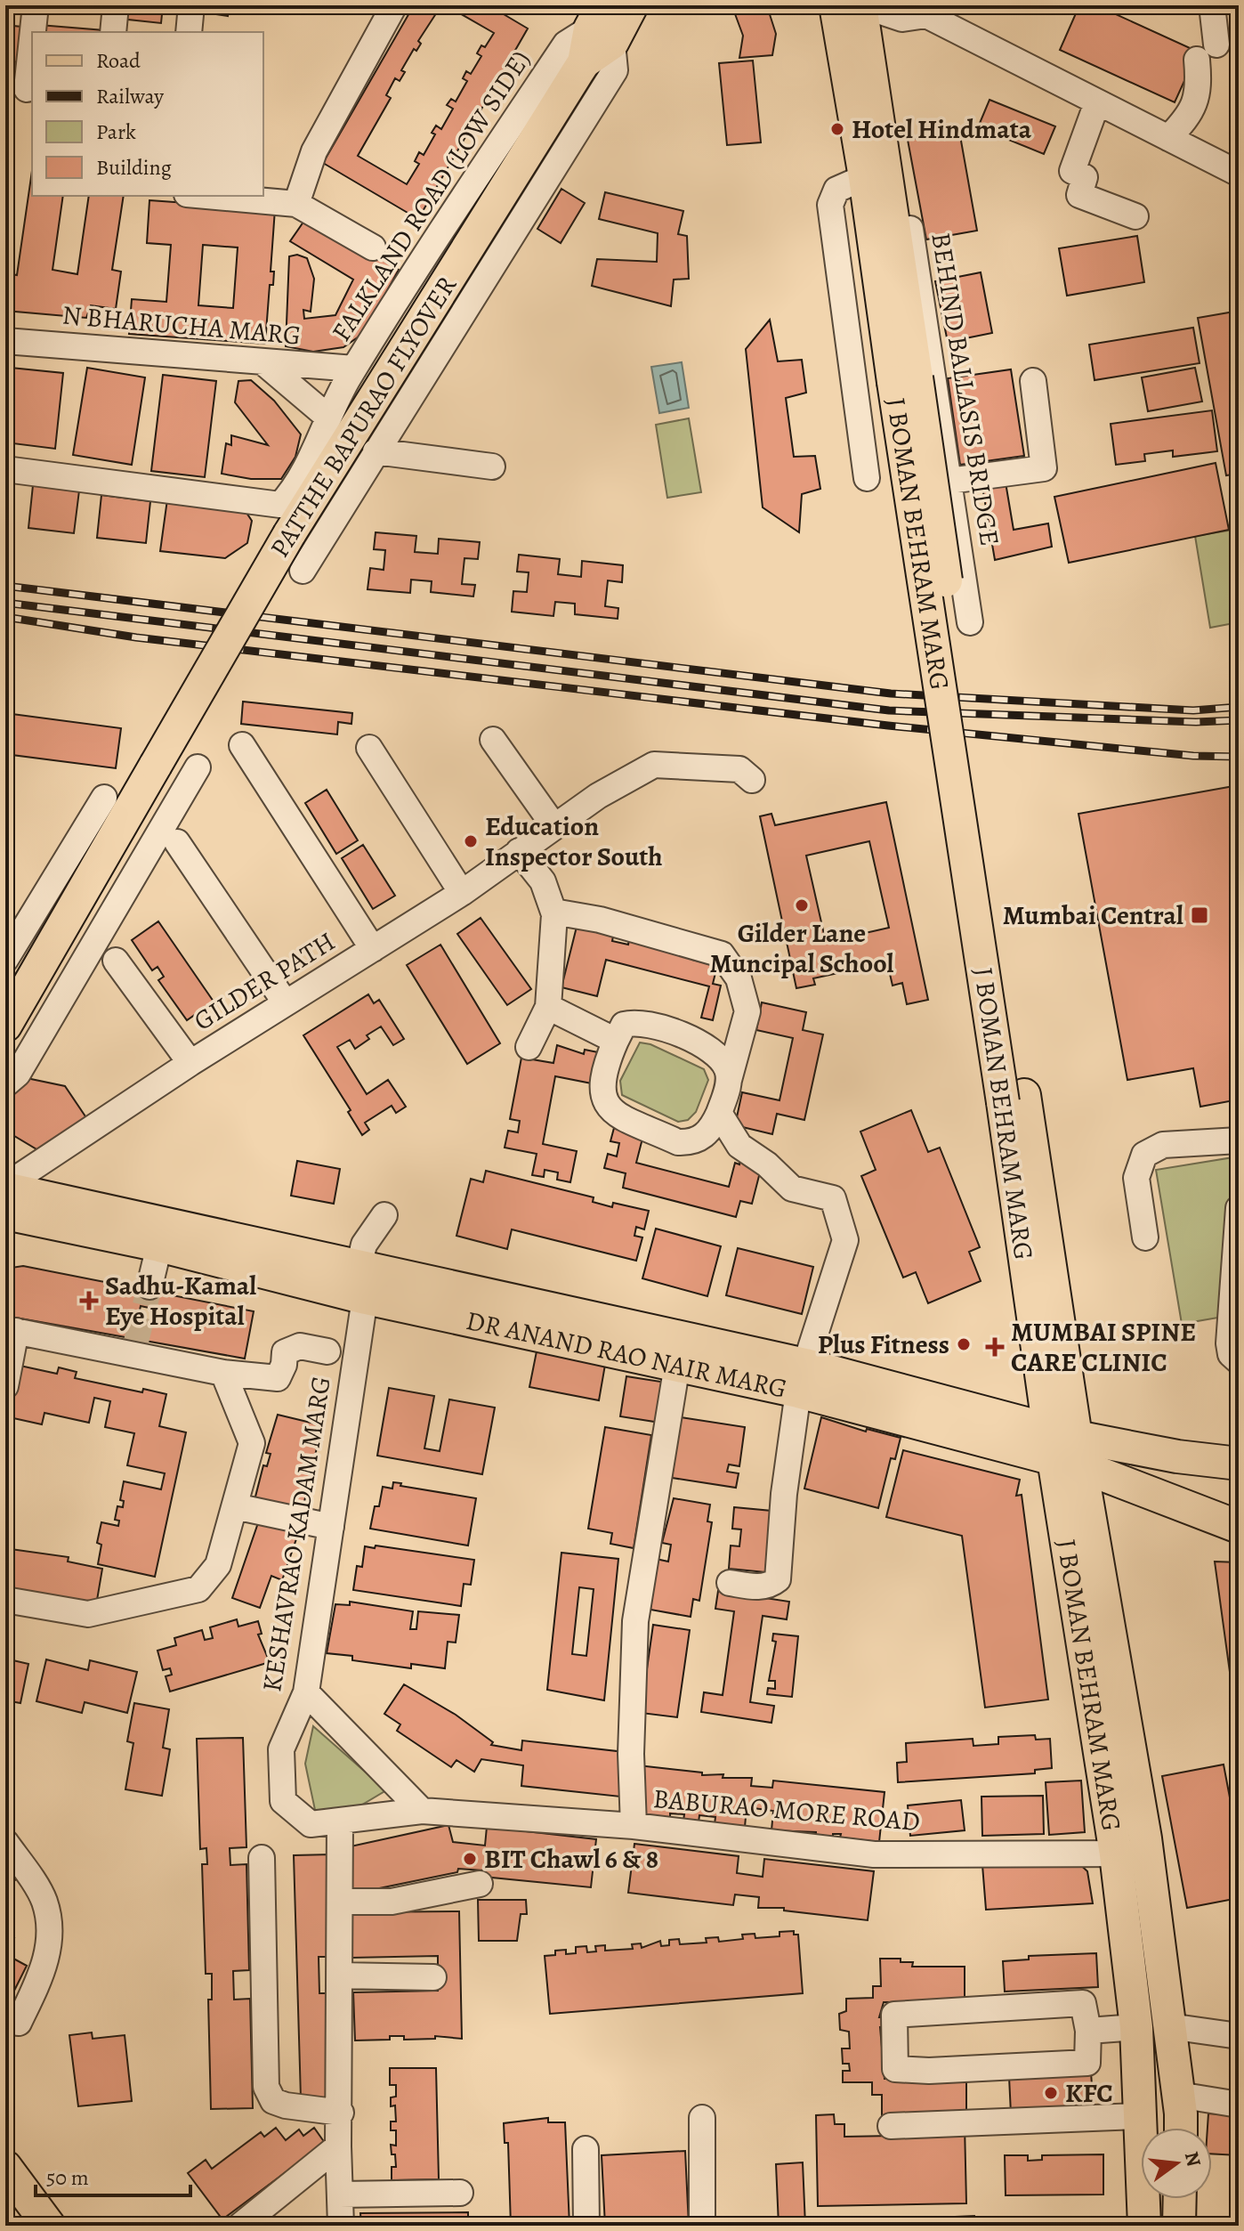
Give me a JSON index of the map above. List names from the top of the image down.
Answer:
{
  "streets": {
    "main road": ["PATTHE BAPURAO FLYOVER", "J BOMAN BEHRAM MARG", "DR ANAND RAO NAIR MARG"],
    "street": [
      "FALKLAND ROAD (LOW SIDE)",
      "N BHARUCHA MARG",
      "BEHIND BALLASIS BRIDGE",
      "GILDER PATH",
      "KESHAVRAO KADAM MARG",
      "BABURAO MORE ROAD"
    ]
  },
  "crossings": [
    ["FALKLAND ROAD (LOW SIDE)", "N BHARUCHA MARG"],
    ["FALKLAND ROAD (LOW SIDE)", "PATTHE BAPURAO FLYOVER"],
    ["BEHIND BALLASIS BRIDGE", "J BOMAN BEHRAM MARG"],
    ["J BOMAN BEHRAM MARG", "DR ANAND RAO NAIR MARG"],
    ["J BOMAN BEHRAM MARG", "BABURAO MORE ROAD"],
    ["GILDER PATH", "DR ANAND RAO NAIR MARG"],
    ["DR ANAND RAO NAIR MARG", "KESHAVRAO KADAM MARG"],
    ["KESHAVRAO KADAM MARG", "BABURAO MORE ROAD"]
  ],
  "places": {
    "other": [
      "Hotel Hindmata",
      "Education Inspector South",
      "Gilder Lane Muncipal School",
      "Plus Fitness",
      "BIT Chawl 6 & 8",
      "KFC"
    ],
    "transit": ["Mumbai Central"],
    "health": ["Sadhu-Kamal Eye Hospital", "MUMBAI SPINE CARE CLINIC"]
  },
  "legend": [
    "Road",
    "Railway",
    "Park",
    "Building"
  ],
  "scale_bar": "50 m",
  "north": "right"
}
